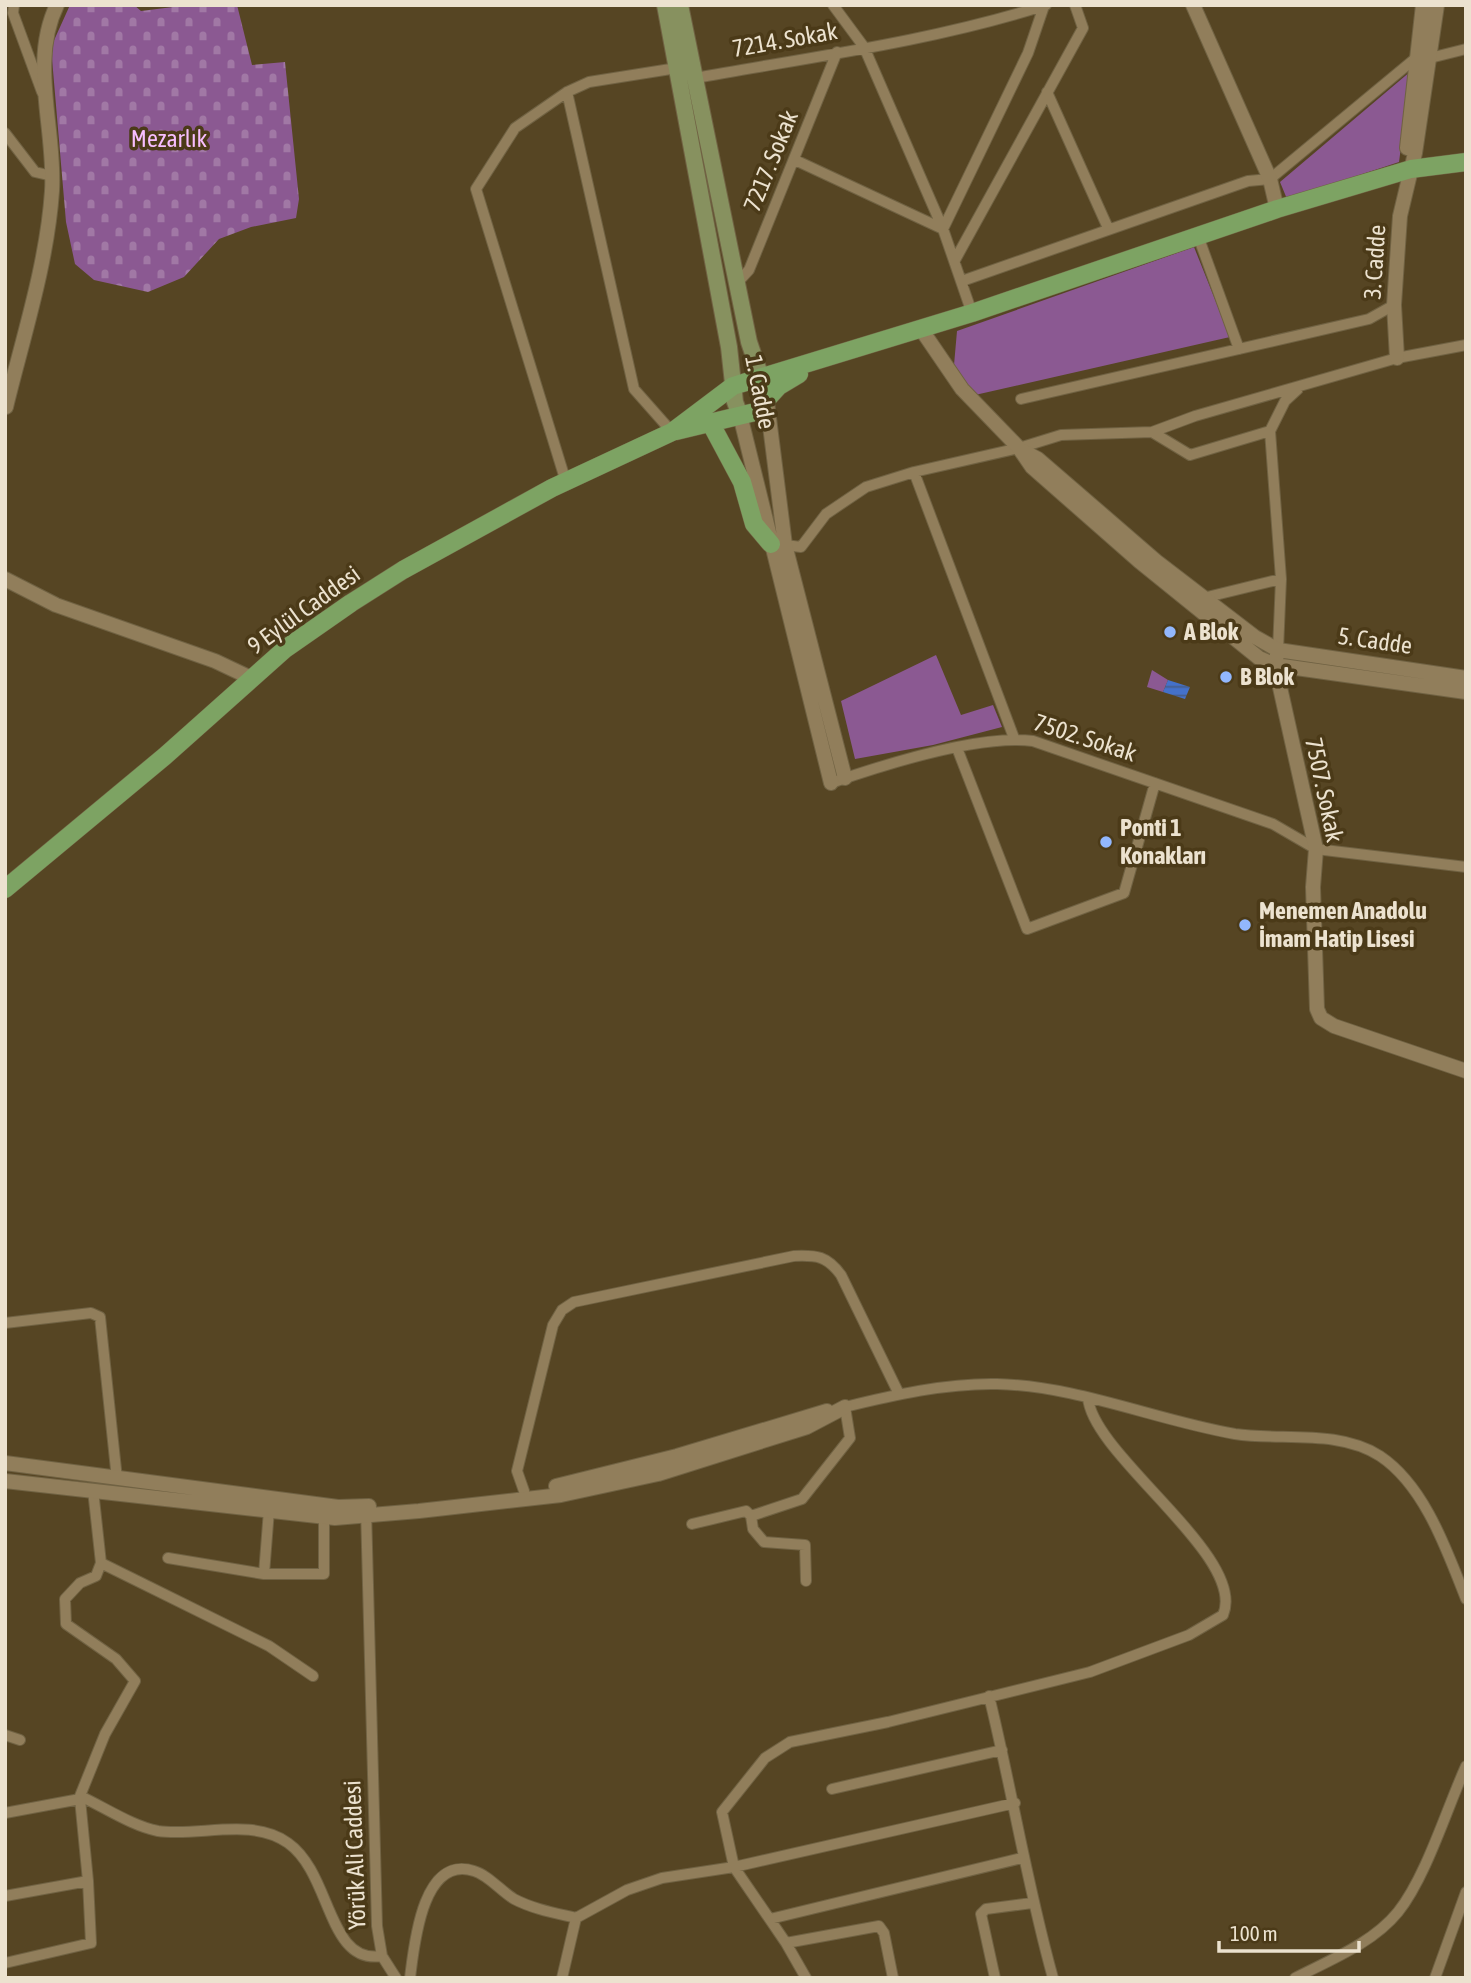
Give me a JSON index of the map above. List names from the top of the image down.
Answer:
{
  "streets": {
    "main road": ["1. Cadde", "9 Eylül Caddesi"],
    "street": [
      "7214. Sokak",
      "7217. Sokak",
      "3. Cadde",
      "5. Cadde",
      "7502. Sokak",
      "7507. Sokak",
      "Yörük Ali Caddesi"
    ]
  },
  "crossings": [
    ["7214. Sokak", "7217. Sokak"],
    ["7214. Sokak", "1. Cadde"],
    ["7217. Sokak", "1. Cadde"],
    ["3. Cadde", "9 Eylül Caddesi"],
    ["1. Cadde", "9 Eylül Caddesi"],
    ["1. Cadde", "7502. Sokak"],
    ["7502. Sokak", "7507. Sokak"]
  ],
  "parks": ["Mezarlık"],
  "places": [
    "A Blok",
    "B Blok",
    "Ponti 1 Konakları",
    "Menemen Anadolu İmam Hatip Lisesi"
  ],
  "scale_bar": "100 m"
}
